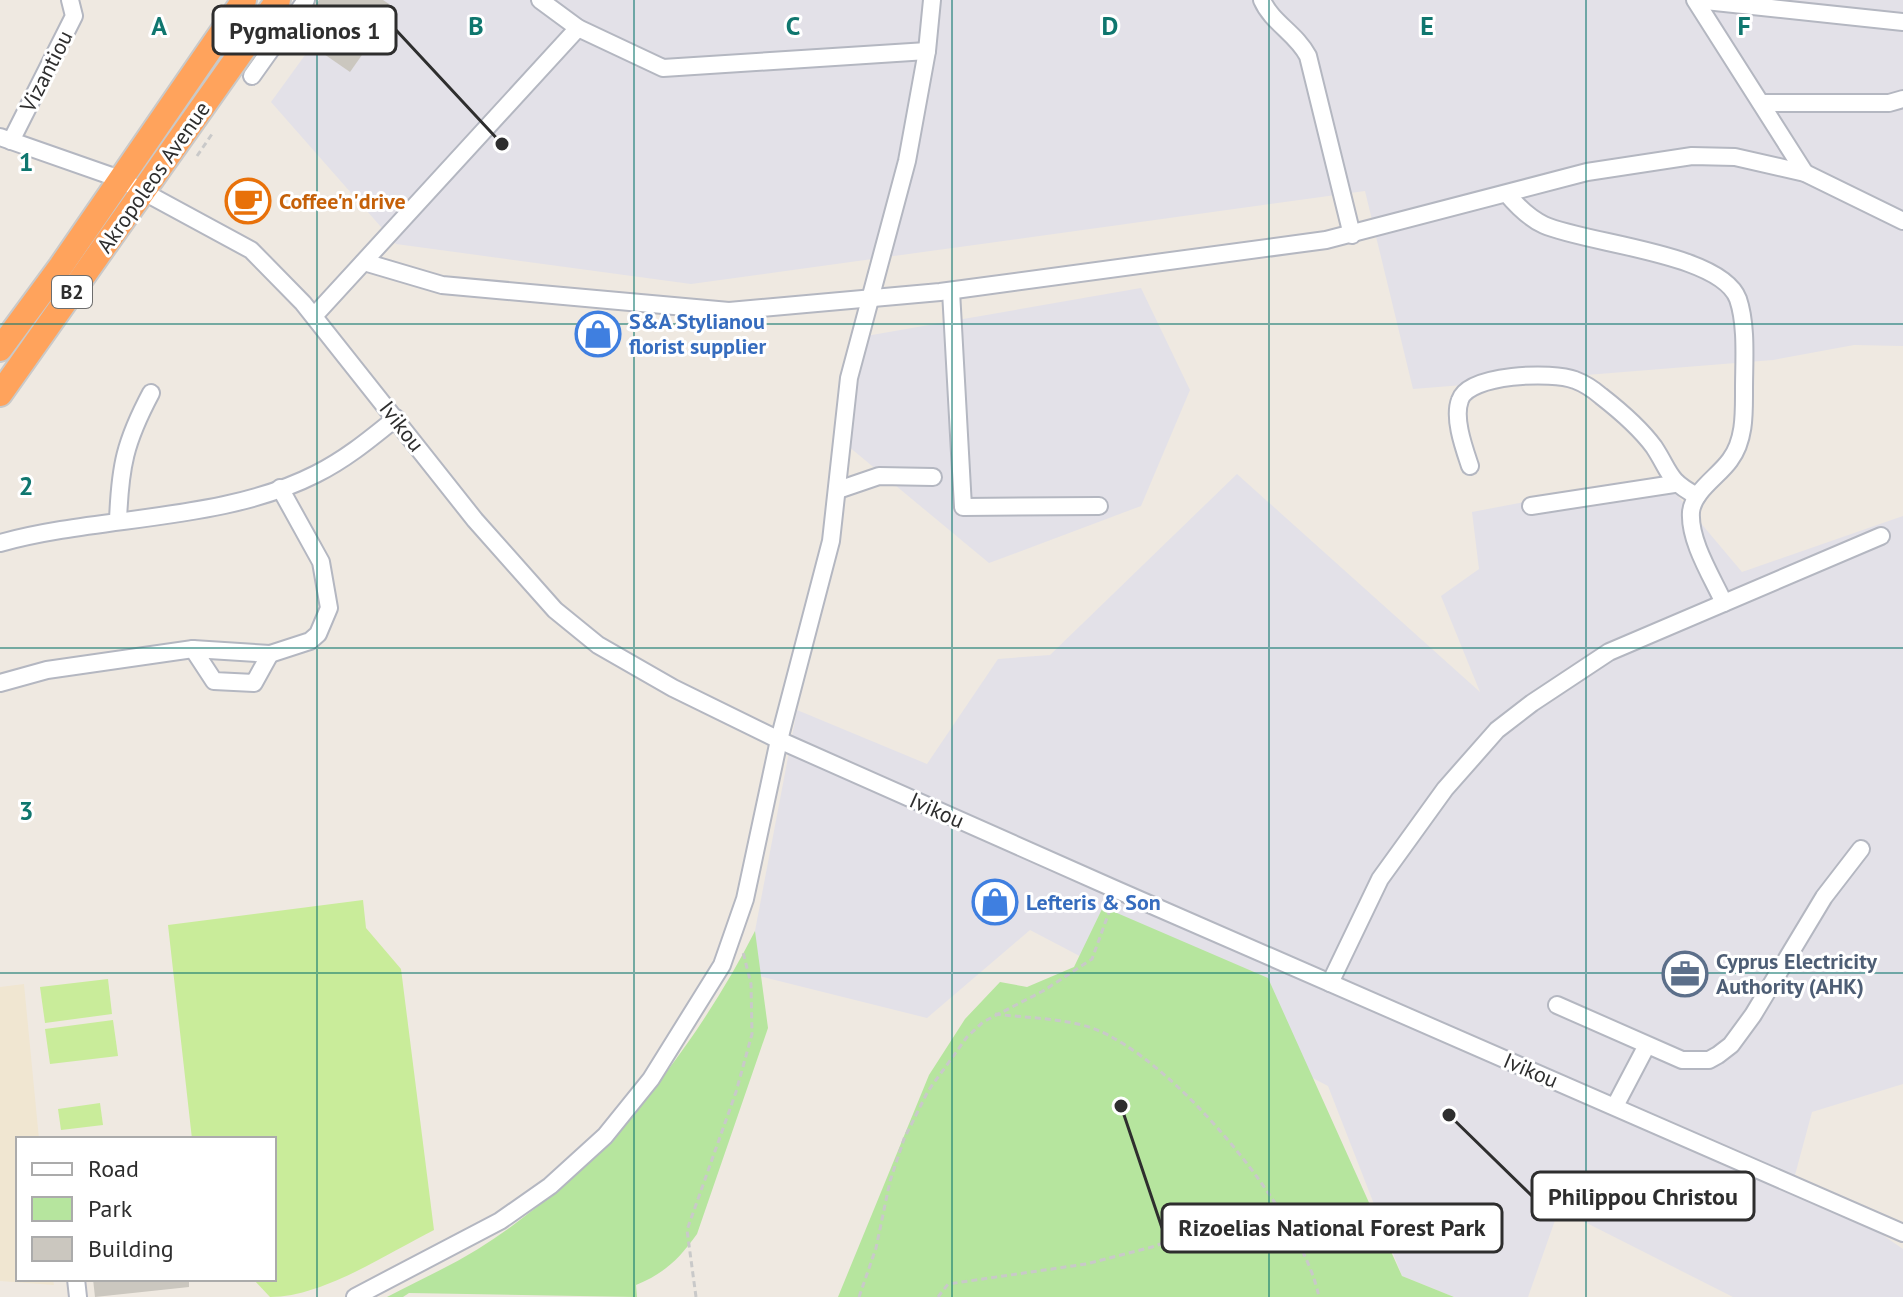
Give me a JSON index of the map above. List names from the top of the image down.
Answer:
{
  "streets": {
    "highway": ["Akropoleos Avenue", "B2"],
    "street": ["Vizantiou", "Ivikou"]
  },
  "crossings": [
    ["Vizantiou", "Ivikou"],
    ["Akropoleos Avenue", "Ivikou"]
  ],
  "places": {
    "other": ["Pygmalionos 1", "Rizoelias National Forest Park", "Philippou Christou"],
    "cafe": ["Coffee'n'drive"],
    "shop": ["S&A Stylianou florist supplier", "Lefteris & Son"],
    "office": ["Cyprus Electricity Authority (AHK)"]
  },
  "legend": ["Road", "Park", "Building"],
  "grid": {
    "columns": [
      "A",
      "B",
      "C",
      "D",
      "E",
      "F"
    ],
    "rows": ["1", "2", "3"]
  }
}
